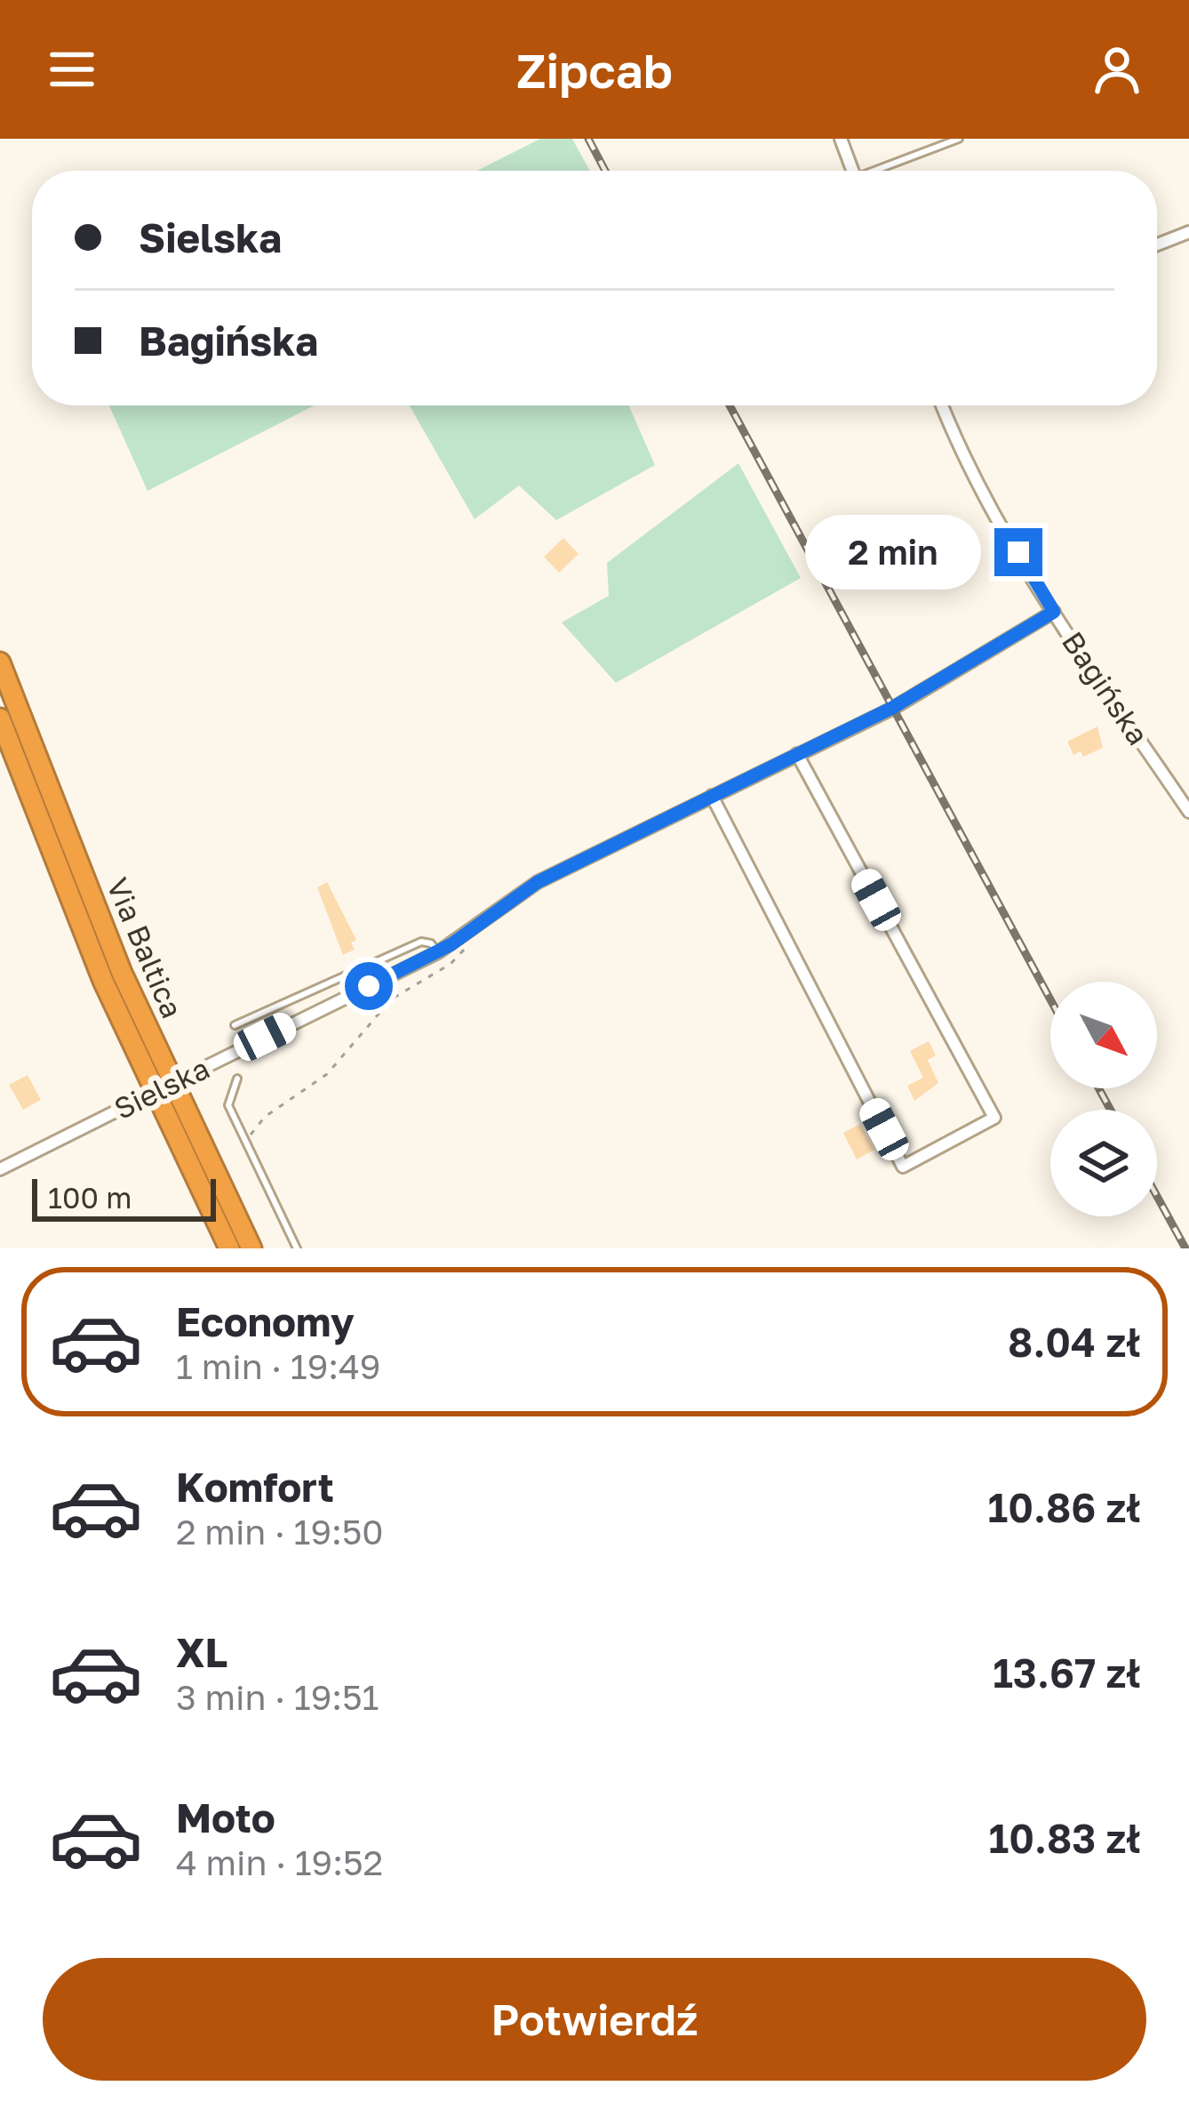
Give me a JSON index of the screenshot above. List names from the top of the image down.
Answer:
{
  "streets": {
    "highway": ["Via Baltica"],
    "street": ["Bagińska", "Sielska"]
  },
  "crossings": [
    ["Bagińska", "Sielska"]
  ],
  "scale_bar": "100 m",
  "north": "bottom right",
  "page": {
    "header": "Zipcab",
    "banner": ["Sielska", "Bagińska"],
    "bubble": "2 min",
    "scale": "100 m",
    "list": [
      {
        "name": "Economy",
        "note": "1 min · 19:49",
        "value": "8.04 zł"
      },
      {
        "name": "Komfort",
        "note": "2 min · 19:50",
        "value": "10.86 zł"
      },
      {
        "name": "XL",
        "note": "3 min · 19:51",
        "value": "13.67 zł"
      },
      {
        "name": "Moto",
        "note": "4 min · 19:52",
        "value": "10.83 zł"
      }
    ],
    "buttons": "Potwierdź"
  }
}
